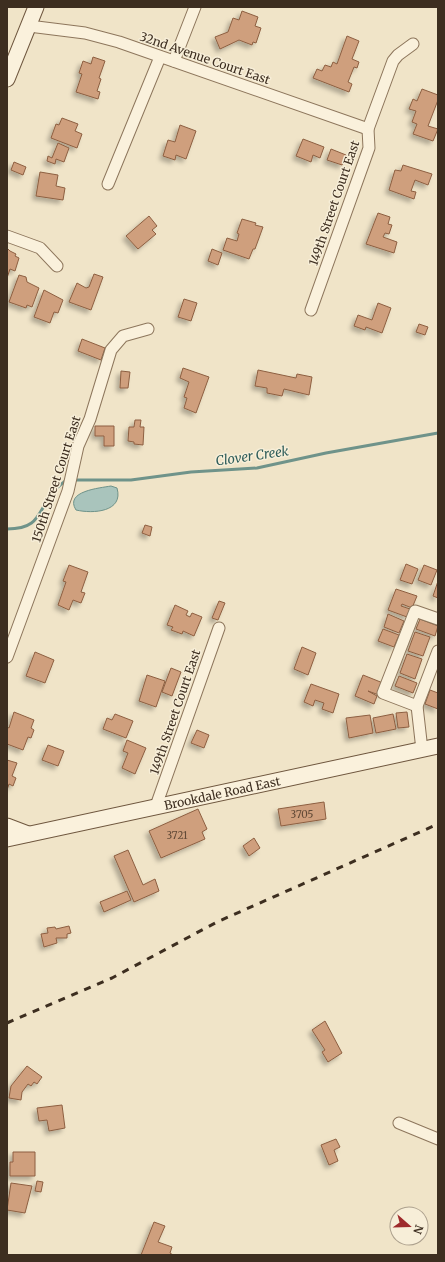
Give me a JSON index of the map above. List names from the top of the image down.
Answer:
{
  "streets": {
    "main road": ["Brookdale Road East"],
    "street": ["32nd Avenue Court East", "149th Street Court East", "150th Street Court East"]
  },
  "crossings": [
    ["32nd Avenue Court East", "149th Street Court East"],
    ["149th Street Court East", "Brookdale Road East"]
  ],
  "water": ["Clover Creek"],
  "house_numbers": ["3705", "3721"],
  "north": "right"
}
